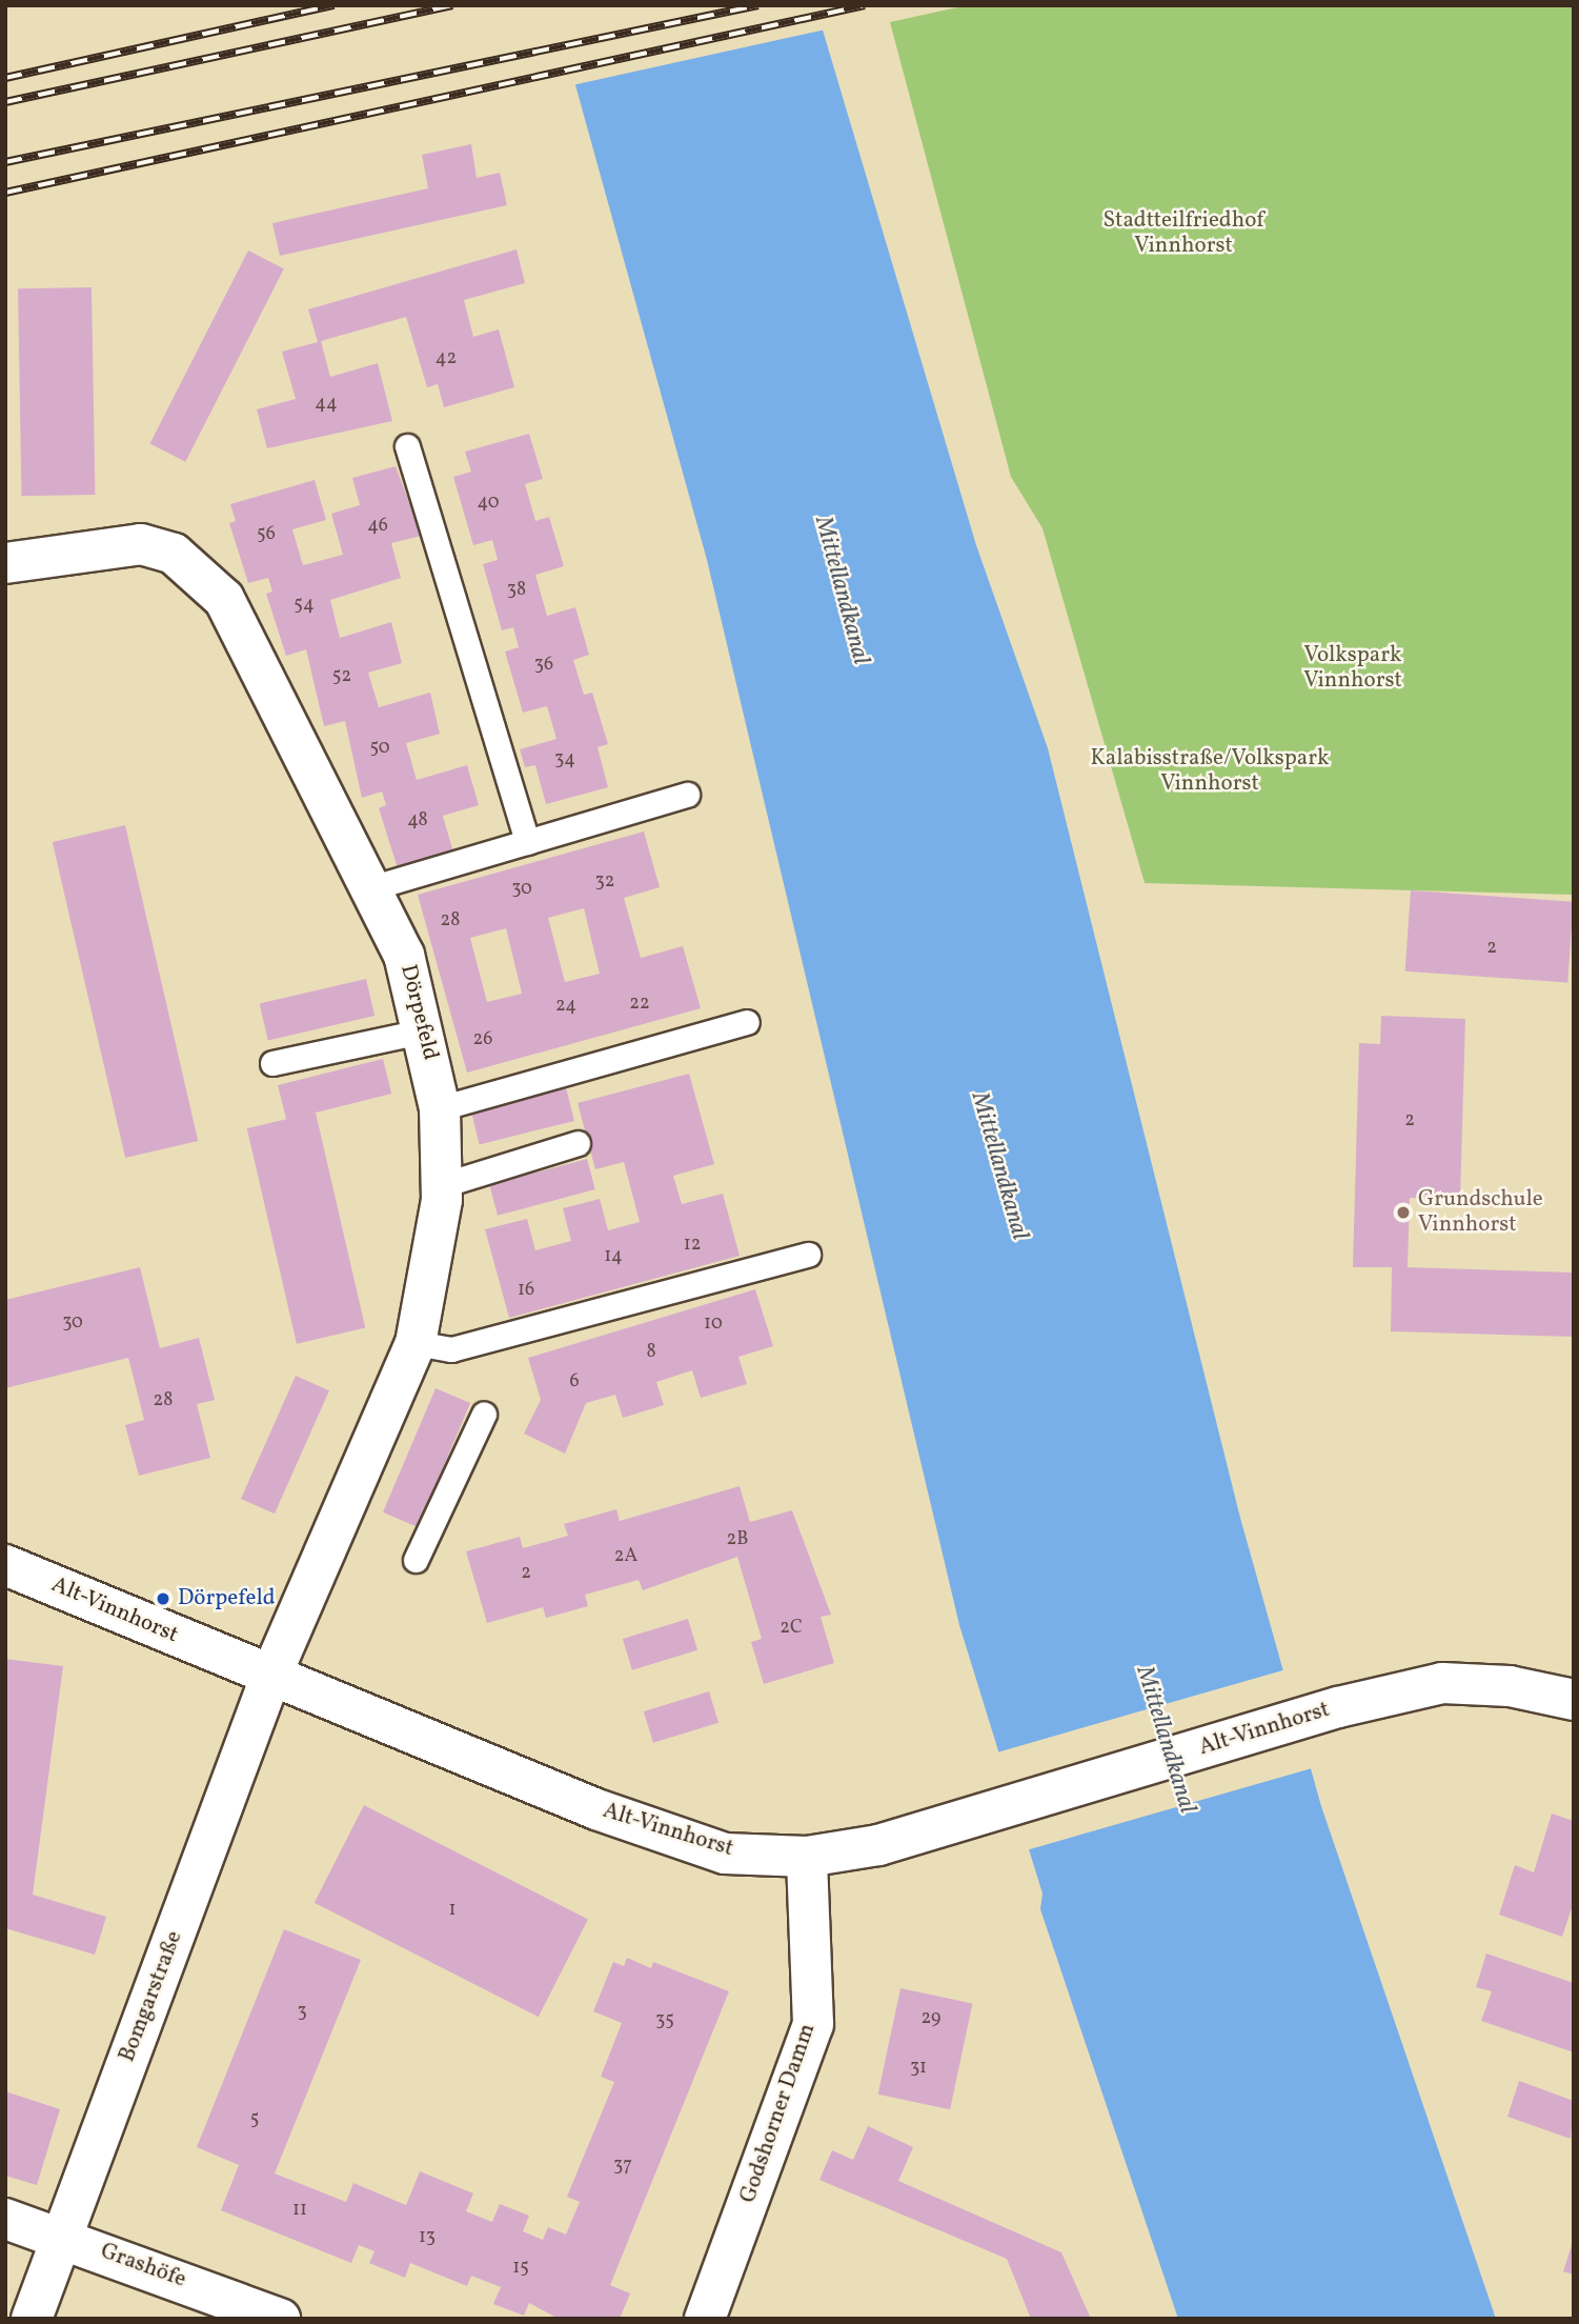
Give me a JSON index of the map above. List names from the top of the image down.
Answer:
{
  "streets": {
    "street": [
      "Dörpefeld",
      "Alt-Vinnhorst",
      "Bomgarstraße",
      "Godshorner Damm",
      "Grashöfe"
    ]
  },
  "crossings": [
    ["Dörpefeld", "Alt-Vinnhorst"],
    ["Dörpefeld", "Bomgarstraße"],
    ["Alt-Vinnhorst", "Bomgarstraße"],
    ["Alt-Vinnhorst", "Godshorner Damm"],
    ["Bomgarstraße", "Grashöfe"]
  ],
  "water": ["Mittellandkanal"],
  "parks": ["Stadtteilfriedhof Vinnhorst", "Volkspark Vinnhorst", "Kalabisstraße/Volkspark Vinnhorst"],
  "places": ["Grundschule Vinnhorst", "Dörpefeld"],
  "house_numbers": [
    "42",
    "44",
    "40",
    "46",
    "56",
    "38",
    "54",
    "36",
    "52",
    "50",
    "34",
    "48",
    "32",
    "30",
    "28",
    "2",
    "22",
    "24",
    "26",
    "2",
    "12",
    "14",
    "16",
    "30",
    "10",
    "8",
    "6",
    "28",
    "2B",
    "2A",
    "2",
    "2C",
    "1",
    "3",
    "29",
    "35",
    "31",
    "5",
    "37",
    "11",
    "13",
    "15"
  ]
}
